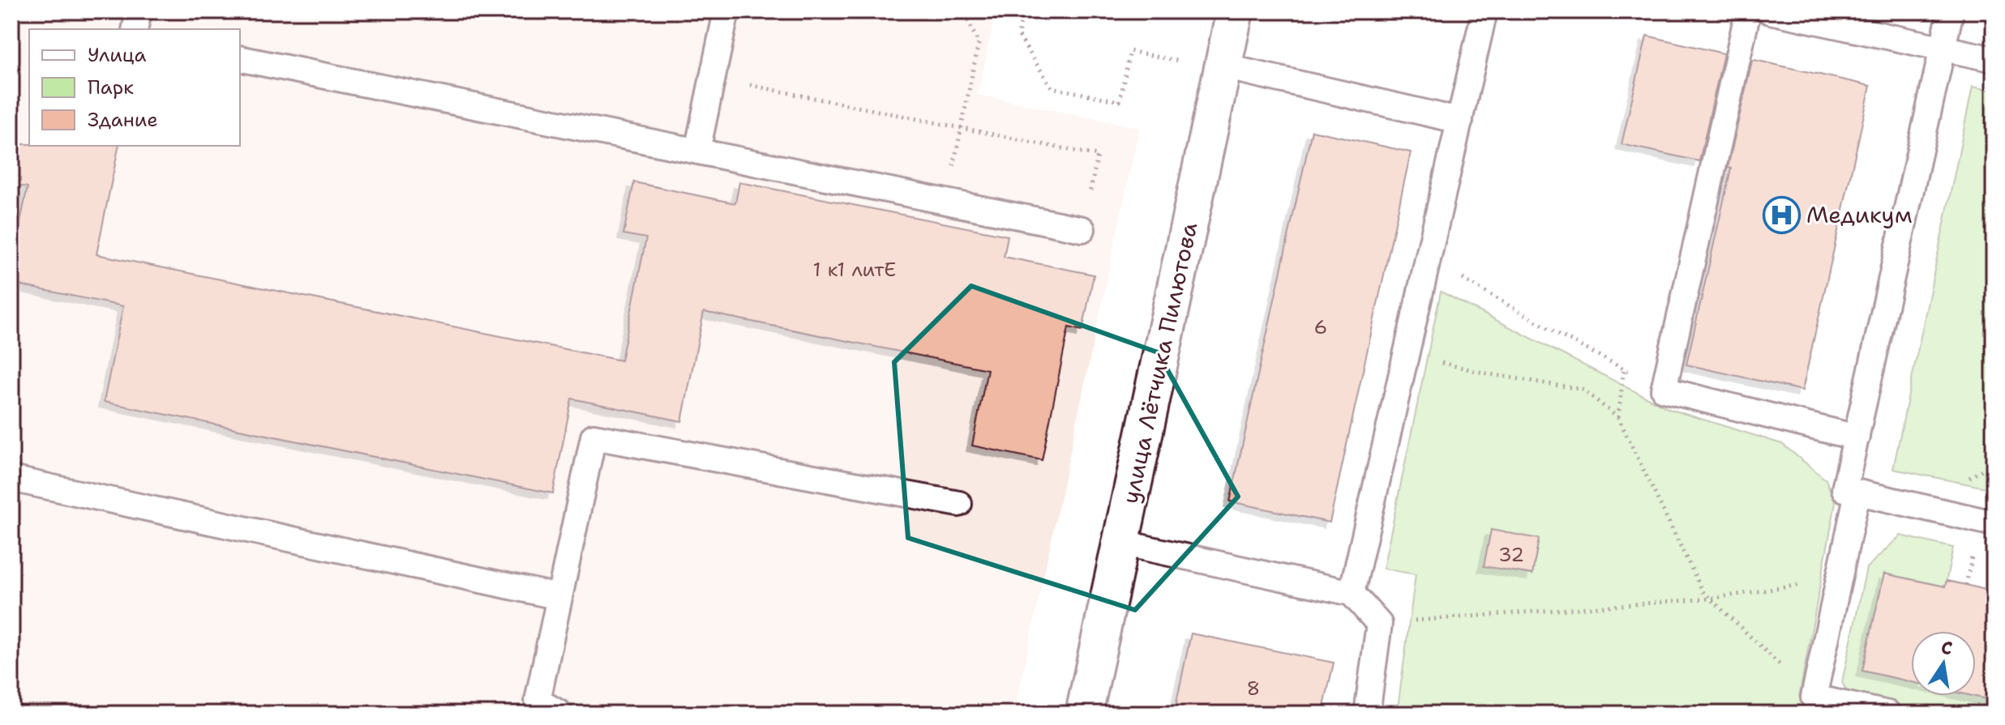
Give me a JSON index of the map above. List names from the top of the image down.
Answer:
{
  "streets": {
    "street": ["улица Лётчика Пилютова"]
  },
  "places": {
    "hospital": ["Медикум"]
  },
  "house_numbers": [
    "1 к1 литЕ",
    "6",
    "32",
    "8"
  ],
  "legend": ["Улица", "Парк", "Здание"],
  "north": "top"
}
